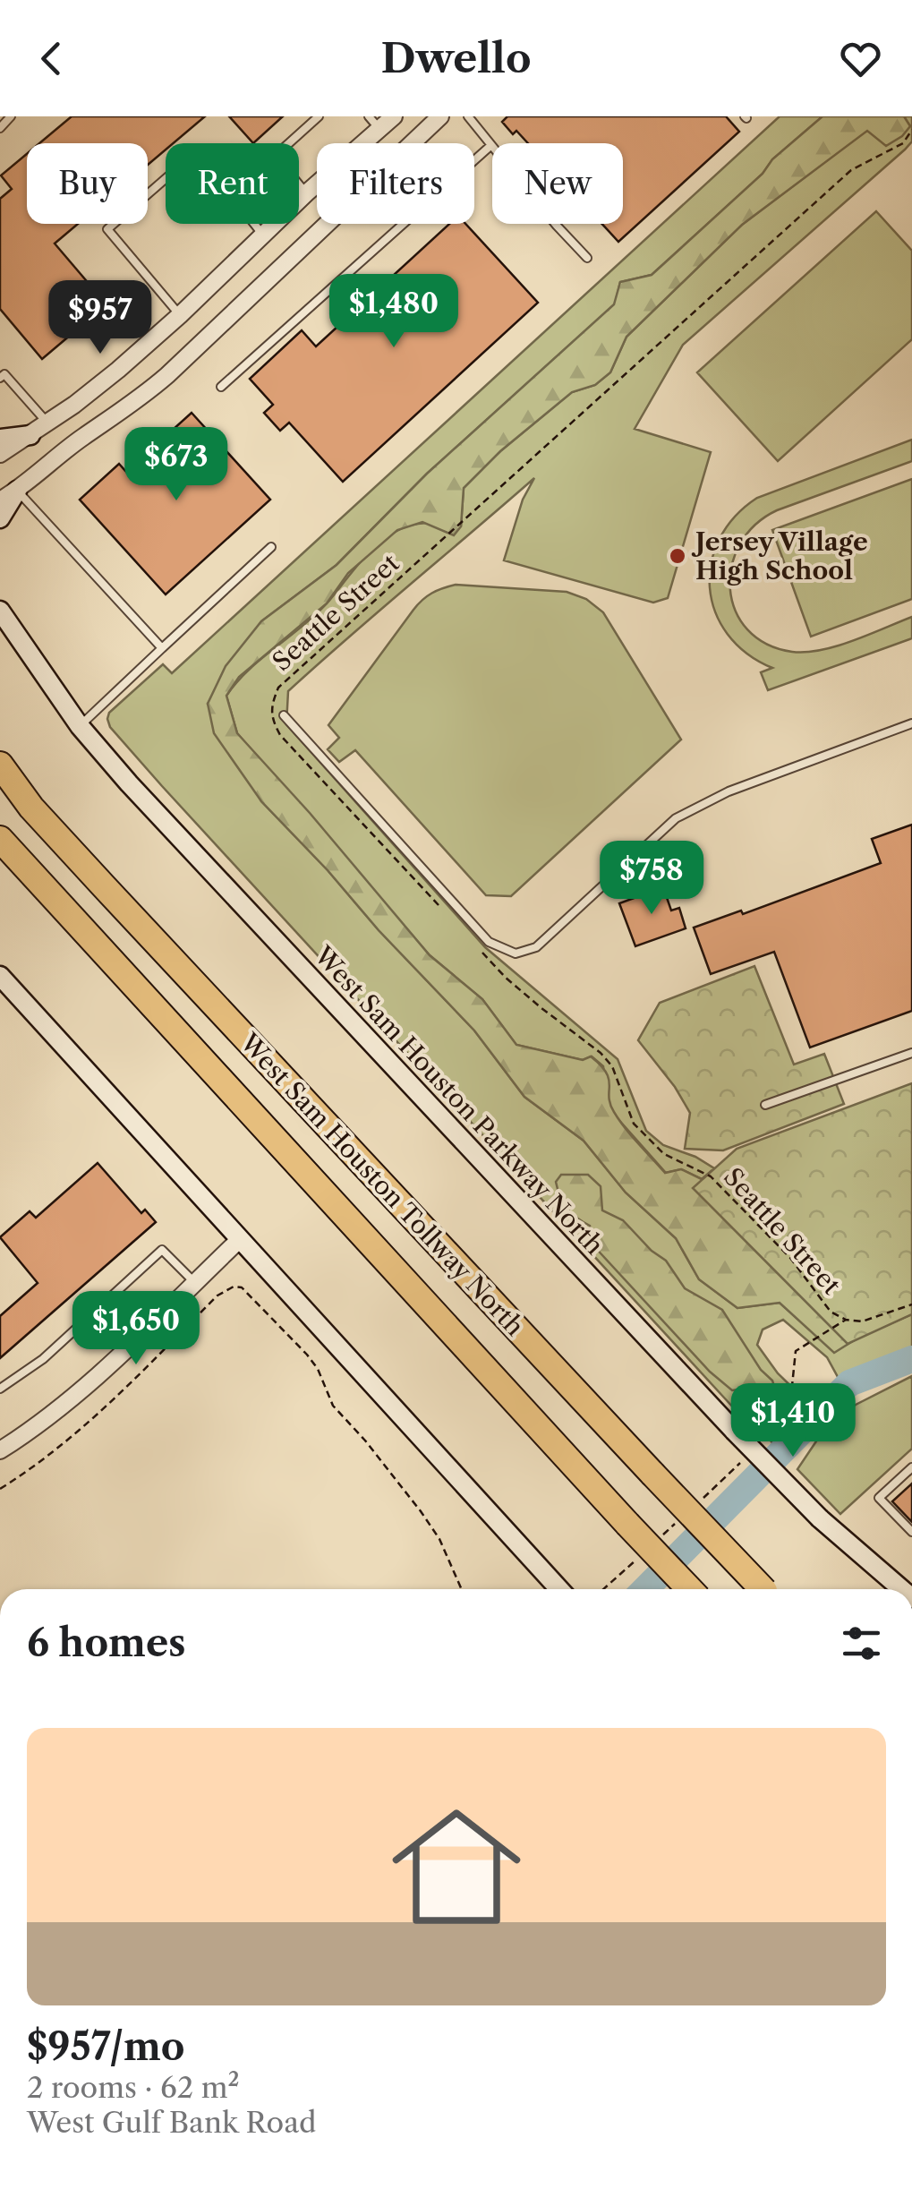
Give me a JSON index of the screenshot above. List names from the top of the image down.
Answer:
{
  "streets": {
    "highway": ["West Sam Houston Tollway North"],
    "main road": ["West Sam Houston Parkway North"],
    "path": ["Seattle Street"]
  },
  "places": ["Jersey Village High School"],
  "page": {
    "header": "Dwello",
    "chip": [
      "Buy",
      "Rent",
      "Filters",
      "New"
    ],
    "price": [
      "$1,480",
      "$957",
      "$673",
      "$758",
      "$1,650",
      "$1,410"
    ],
    "heading": "6 homes",
    "list": [
      {
        "name": "$957/mo",
        "note": "2 rooms · 62 m² · West Gulf Bank Road"
      }
    ]
  }
}
